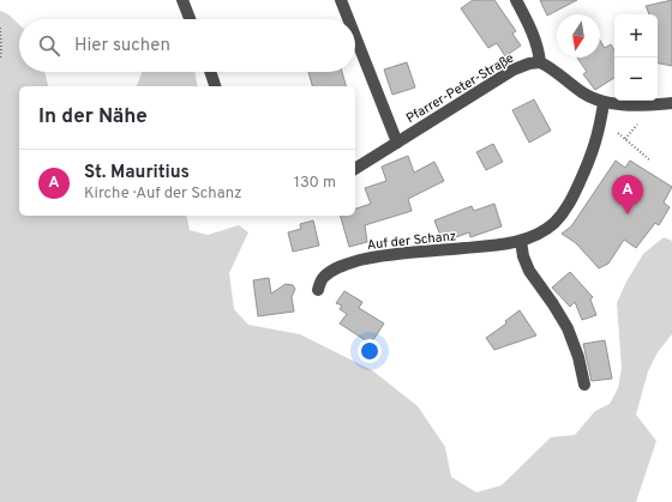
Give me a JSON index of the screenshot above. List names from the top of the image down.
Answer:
{
  "streets": {
    "street": ["Pfarrer-Peter-Straße", "Auf der Schanz"]
  },
  "north": "bottom",
  "page": {
    "map_buttons": ["+", "−"],
    "search": "Hier suchen",
    "heading": "In der Nähe",
    "list": [
      {
        "mark": "A",
        "name": "St. Mauritius",
        "note": "Kirche · Auf der Schanz",
        "value": "130 m"
      }
    ],
    "pins": "A"
  }
}
